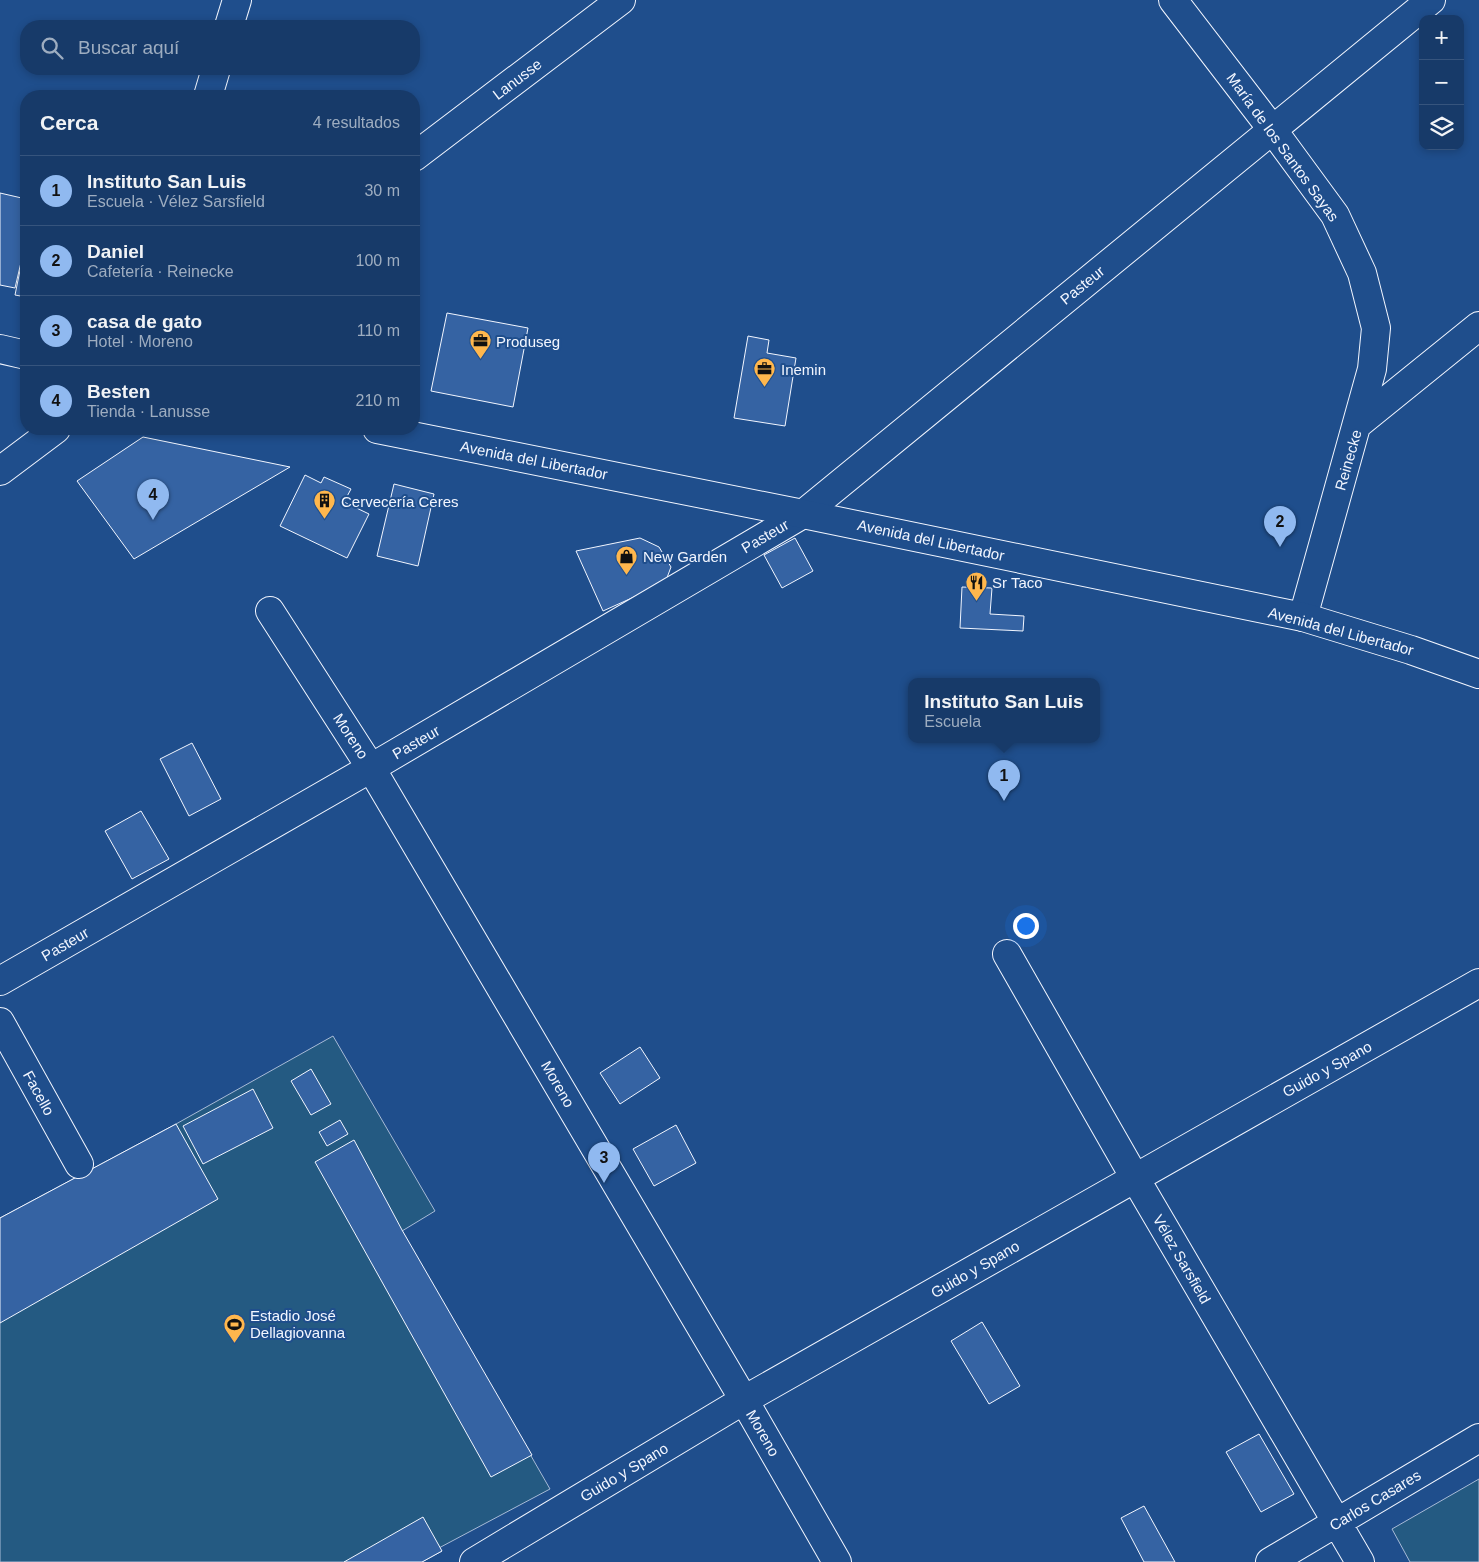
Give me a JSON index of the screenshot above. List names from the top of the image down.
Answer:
{
  "streets": {
    "street": [
      "Lanusse",
      "María de los Santos Sayas",
      "Pasteur",
      "Avenida del Libertador",
      "Reinecke",
      "Moreno",
      "Guido y Spano",
      "Facello",
      "Vélez Sarsfield",
      "Carlos Casares"
    ]
  },
  "crossings": [
    ["María de los Santos Sayas", "Pasteur"],
    ["María de los Santos Sayas", "Reinecke"],
    ["Pasteur", "Avenida del Libertador"],
    ["Pasteur", "Moreno"],
    ["Avenida del Libertador", "Reinecke"],
    ["Moreno", "Guido y Spano"],
    ["Guido y Spano", "Vélez Sarsfield"],
    ["Vélez Sarsfield", "Carlos Casares"]
  ],
  "places": {
    "office": ["Produseg", "Inemin"],
    "building": ["Cervecería Ceres"],
    "shop": ["New Garden"],
    "restaurant": ["Sr Taco"],
    "sports": ["Estadio José Dellagiovanna"]
  },
  "page": {
    "map_buttons": ["+", "−"],
    "search": "Buscar aquí",
    "heading": ["Cerca", "4 resultados"],
    "list": [
      {
        "mark": "1",
        "name": "Instituto San Luis",
        "note": "Escuela · Vélez Sarsfield",
        "value": "30 m"
      },
      {
        "mark": "2",
        "name": "Daniel",
        "note": "Cafetería · Reinecke",
        "value": "100 m"
      },
      {
        "mark": "3",
        "name": "casa de gato",
        "note": "Hotel · Moreno",
        "value": "110 m"
      },
      {
        "mark": "4",
        "name": "Besten",
        "note": "Tienda · Lanusse",
        "value": "210 m"
      }
    ],
    "pins": [
      "4",
      "2",
      "1",
      "3"
    ],
    "popup": ["Instituto San Luis", "Escuela"]
  }
}
